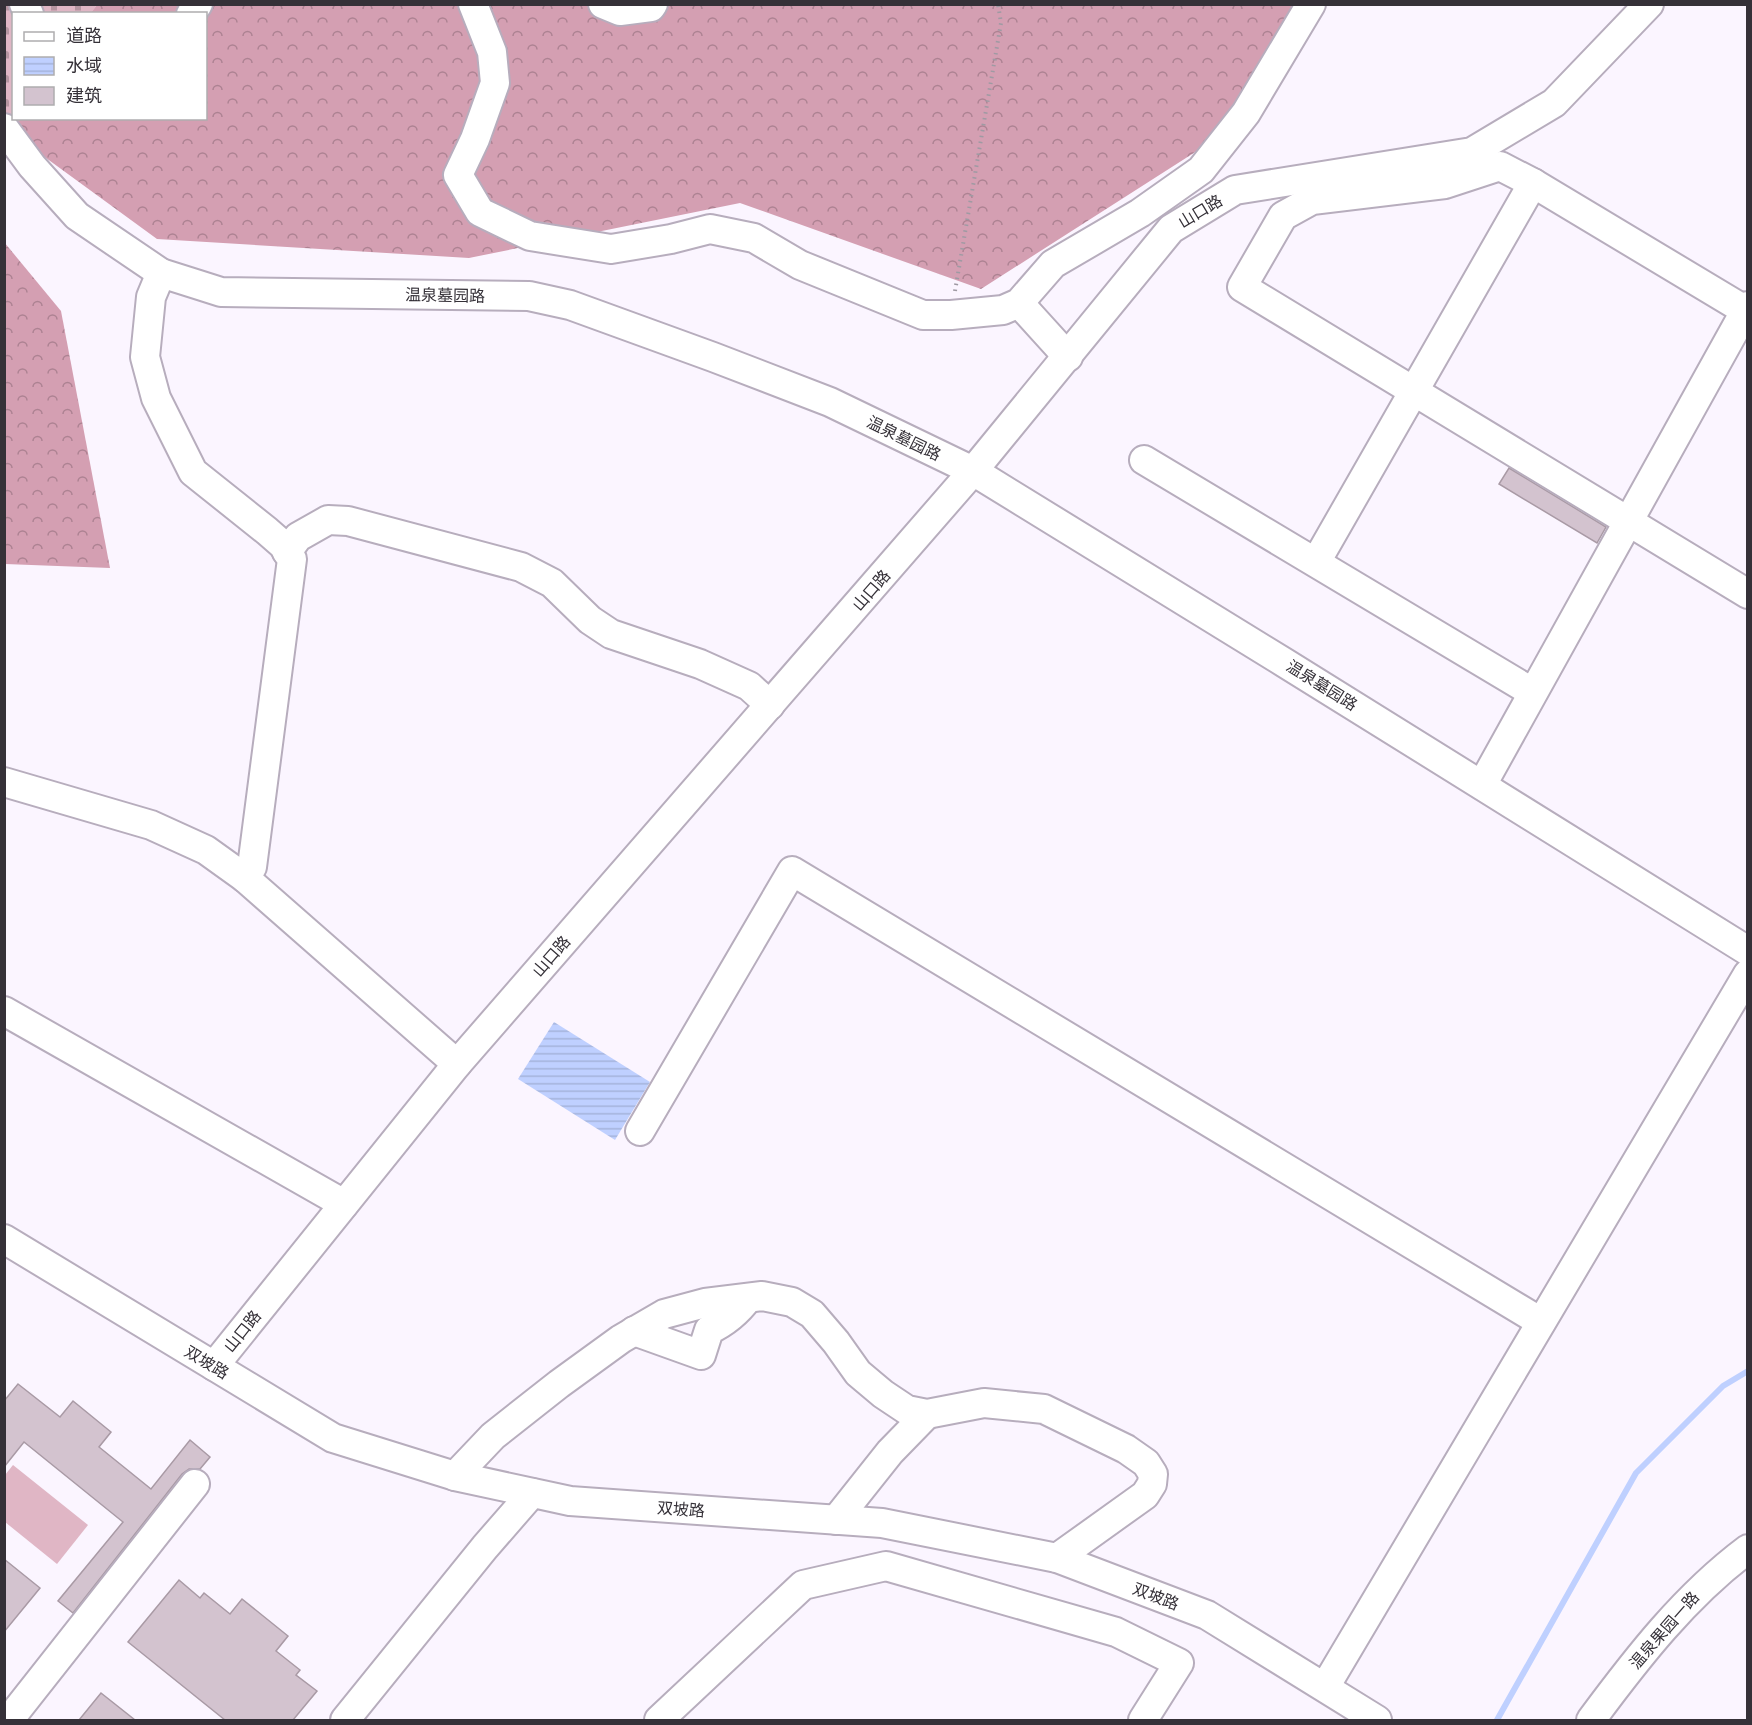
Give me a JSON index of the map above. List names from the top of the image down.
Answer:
{
  "streets": {
    "street": [
      "山口路",
      "温泉墓园路",
      "双坡路",
      "温泉果园一路"
    ]
  },
  "crossings": [
    ["山口路", "温泉墓园路"],
    ["山口路", "双坡路"]
  ],
  "legend": ["道路", "水域", "建筑"]
}
